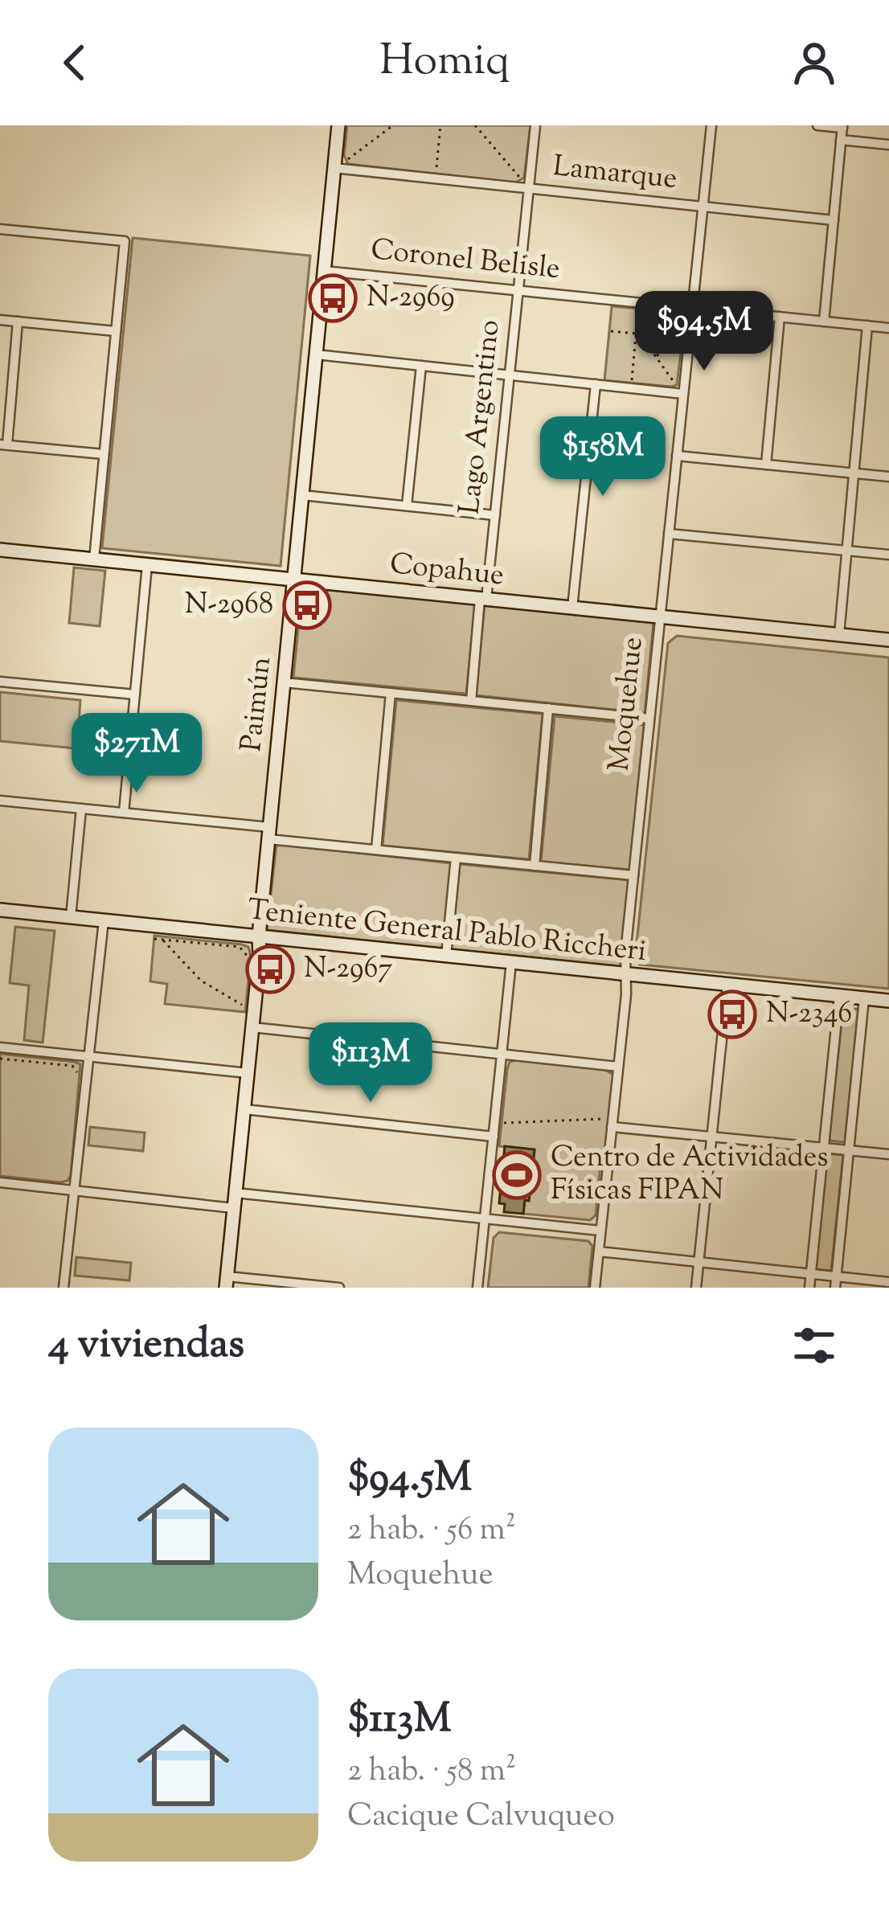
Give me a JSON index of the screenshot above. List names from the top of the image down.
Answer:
{
  "streets": {
    "street": [
      "Lamarque",
      "Coronel Belisle",
      "Lago Argentino",
      "Copahue",
      "Paimún",
      "Moquehue",
      "Teniente General Pablo Riccheri"
    ]
  },
  "crossings": [
    ["Lamarque", "Lago Argentino"],
    ["Lamarque", "Paimún"],
    ["Lamarque", "Moquehue"],
    ["Coronel Belisle", "Lago Argentino"],
    ["Coronel Belisle", "Paimún"],
    ["Coronel Belisle", "Moquehue"],
    ["Lago Argentino", "Copahue"],
    ["Copahue", "Paimún"],
    ["Copahue", "Moquehue"],
    ["Paimún", "Teniente General Pablo Riccheri"],
    ["Moquehue", "Teniente General Pablo Riccheri"]
  ],
  "places": {
    "bus stop": [
      "N-2969",
      "N-2968",
      "N-2967",
      "N-2346"
    ],
    "sports": ["Centro de Actividades Físicas FIPAN"]
  },
  "page": {
    "header": "Homiq",
    "price": [
      "$94.5M",
      "$158M",
      "$271M",
      "$113M"
    ],
    "heading": "4 viviendas",
    "list": [
      {
        "name": "$94.5M",
        "note": "2 hab. · 56 m² · Moquehue"
      },
      {
        "name": "$113M",
        "note": "2 hab. · 58 m² · Cacique Calvuqueo"
      }
    ]
  }
}
